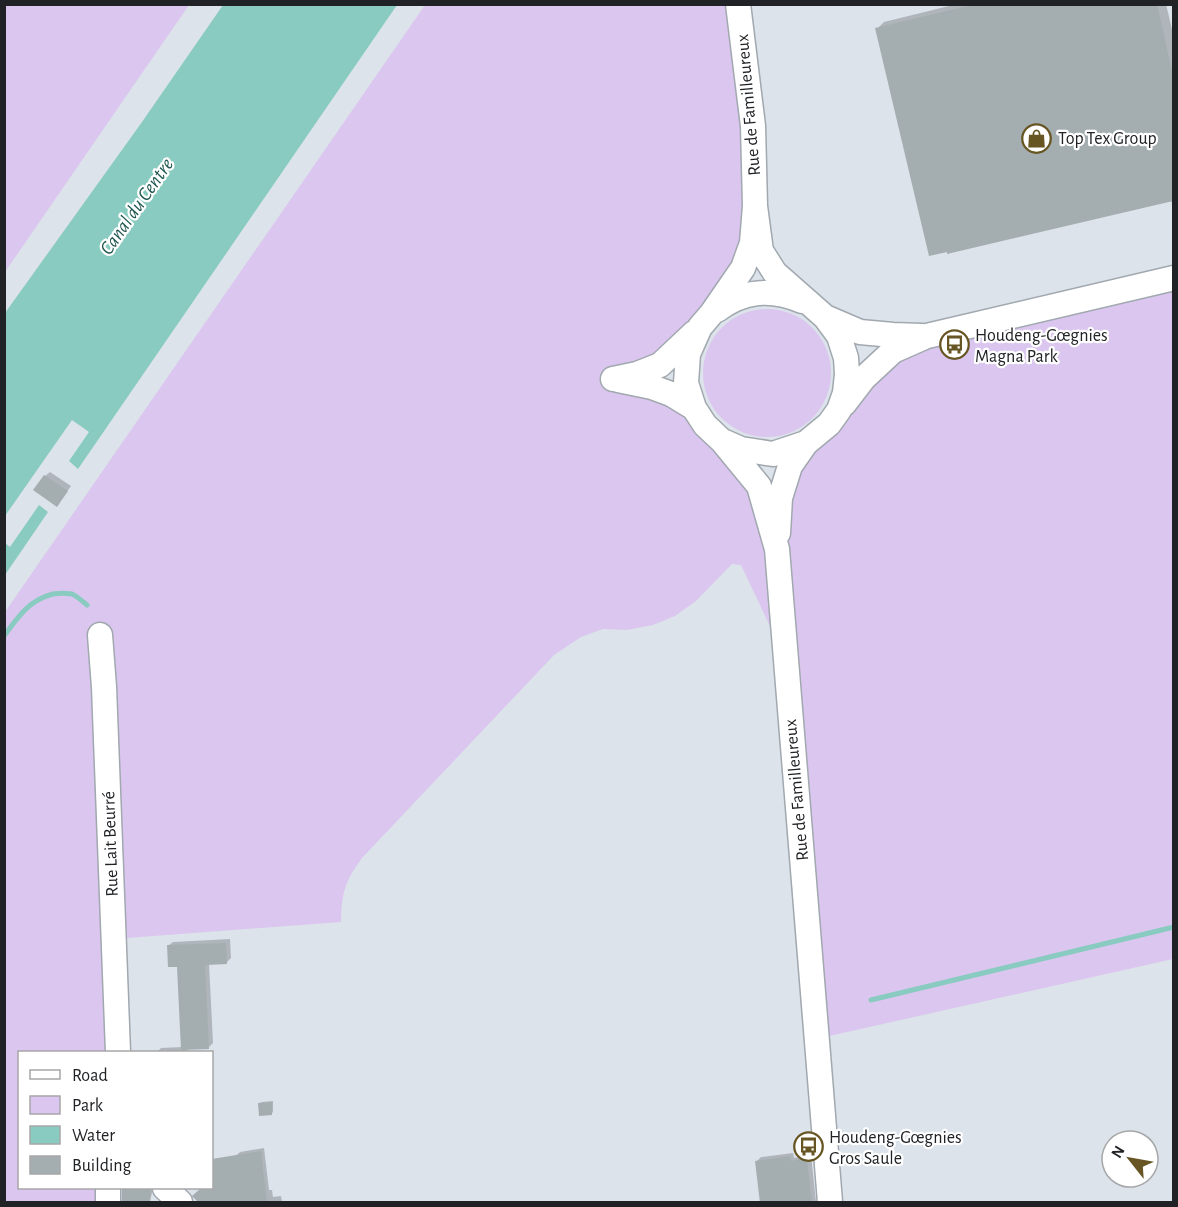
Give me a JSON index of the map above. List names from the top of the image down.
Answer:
{
  "streets": {
    "street": ["Rue de Familleureux", "Rue Lait Beurré"]
  },
  "water": ["Canal du Centre"],
  "places": {
    "shop": ["Top Tex Group"],
    "bus stop": ["Houdeng-Gœgnies Magna Park", "Houdeng-Gœgnies Gros Saule"]
  },
  "legend": [
    "Road",
    "Park",
    "Water",
    "Building"
  ],
  "north": "top left"
}
